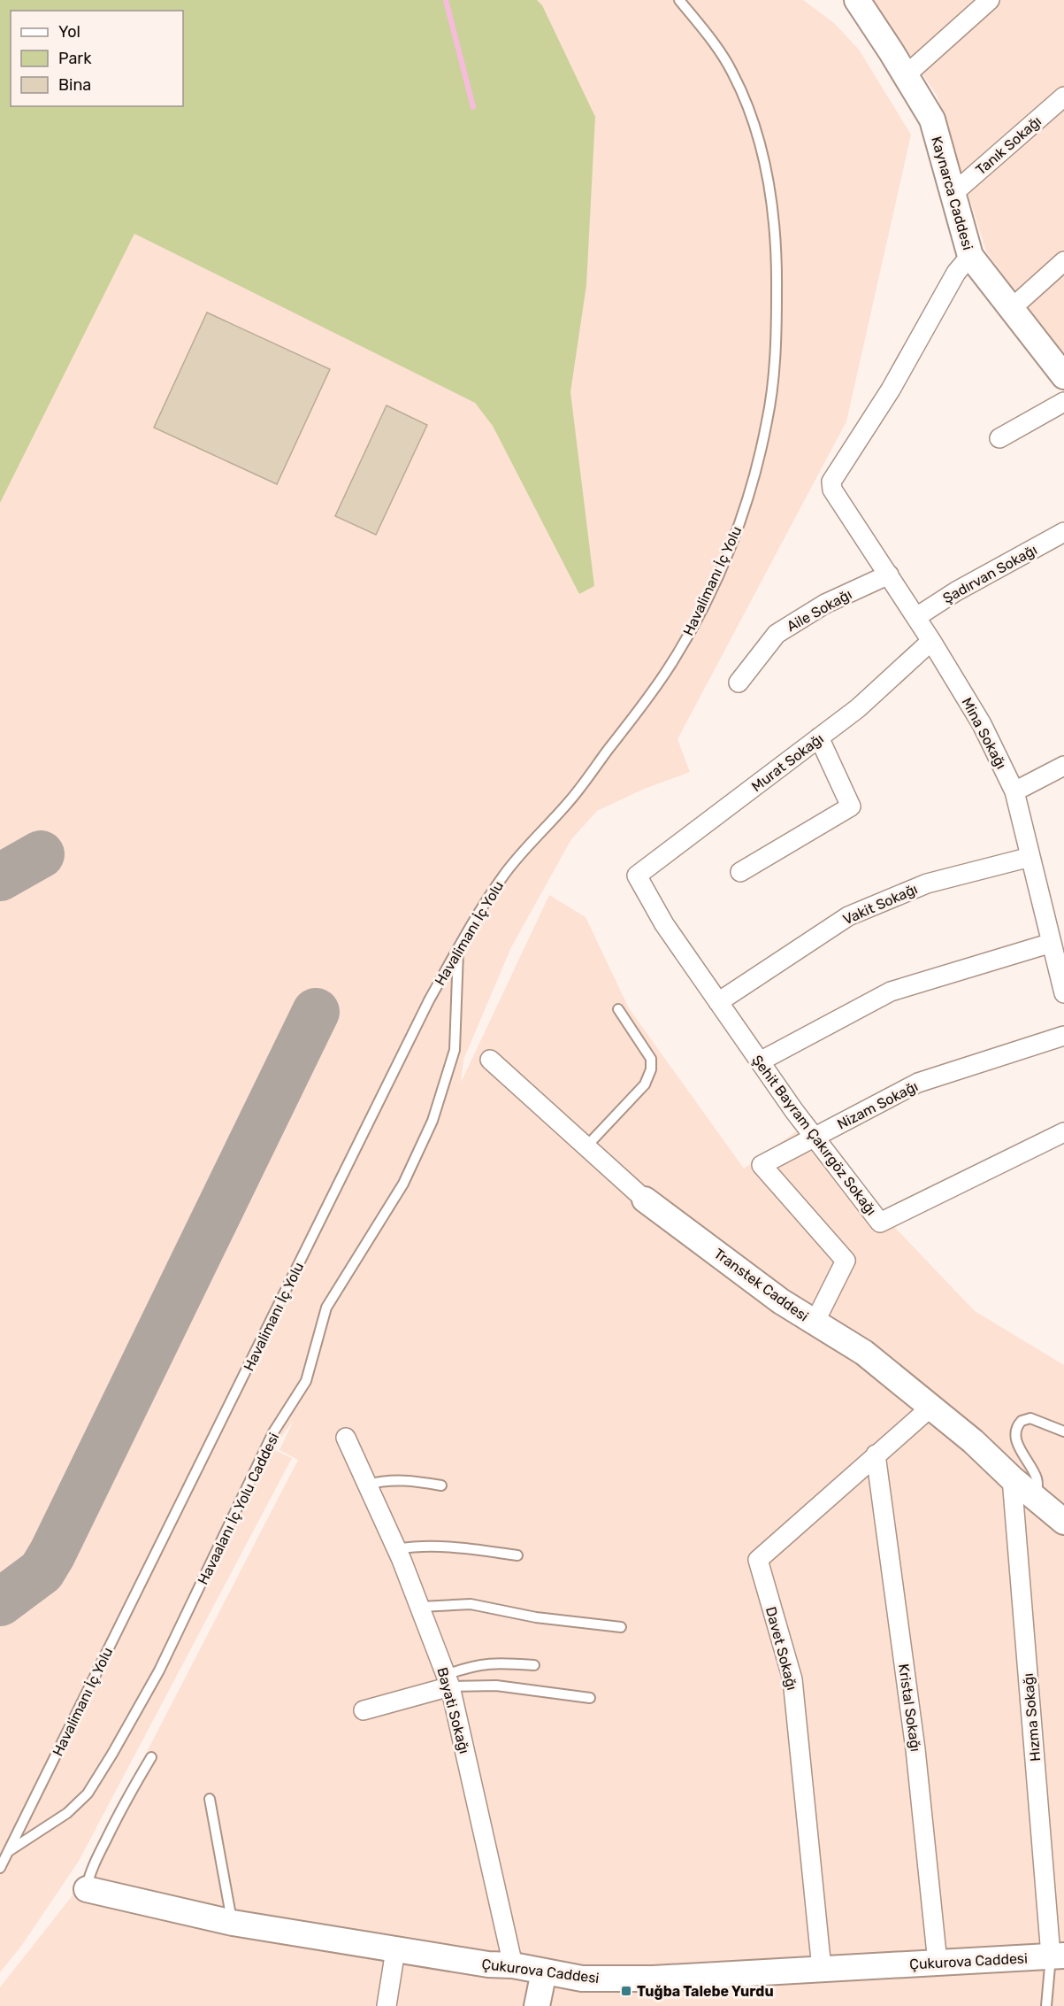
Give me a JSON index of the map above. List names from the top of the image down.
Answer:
{
  "streets": {
    "street": [
      "Tanık Sokağı",
      "Kaynarca Caddesi",
      "Şadırvan Sokağı",
      "Aile Sokağı",
      "Mina Sokağı",
      "Murat Sokağı",
      "Vakit Sokağı",
      "Nizam Sokağı",
      "Şehit Bayram Çakırgöz Sokağı",
      "Transtek Caddesi",
      "Davet Sokağı",
      "Kristal Sokağı",
      "Bayati Sokağı",
      "Hızma Sokağı",
      "Çukurova Caddesi"
    ],
    "lane": ["Havalimanı İç Yolu", "Havaalanı İç Yolu Caddesi"]
  },
  "crossings": [
    ["Tanık Sokağı", "Kaynarca Caddesi"],
    ["Kaynarca Caddesi", "Mina Sokağı"],
    ["Şadırvan Sokağı", "Mina Sokağı"],
    ["Havalimanı İç Yolu", "Havaalanı İç Yolu Caddesi"],
    ["Aile Sokağı", "Mina Sokağı"],
    ["Mina Sokağı", "Murat Sokağı"],
    ["Mina Sokağı", "Vakit Sokağı"],
    ["Murat Sokağı", "Şehit Bayram Çakırgöz Sokağı"],
    ["Vakit Sokağı", "Şehit Bayram Çakırgöz Sokağı"],
    ["Nizam Sokağı", "Şehit Bayram Çakırgöz Sokağı"],
    ["Nizam Sokağı", "Transtek Caddesi"],
    ["Transtek Caddesi", "Davet Sokağı"],
    ["Transtek Caddesi", "Hızma Sokağı"],
    ["Davet Sokağı", "Kristal Sokağı"],
    ["Davet Sokağı", "Çukurova Caddesi"],
    ["Kristal Sokağı", "Çukurova Caddesi"],
    ["Bayati Sokağı", "Çukurova Caddesi"],
    ["Hızma Sokağı", "Çukurova Caddesi"]
  ],
  "places": {
    "transit": ["Tuğba Talebe Yurdu"]
  },
  "legend": ["Yol", "Park", "Bina"]
}
